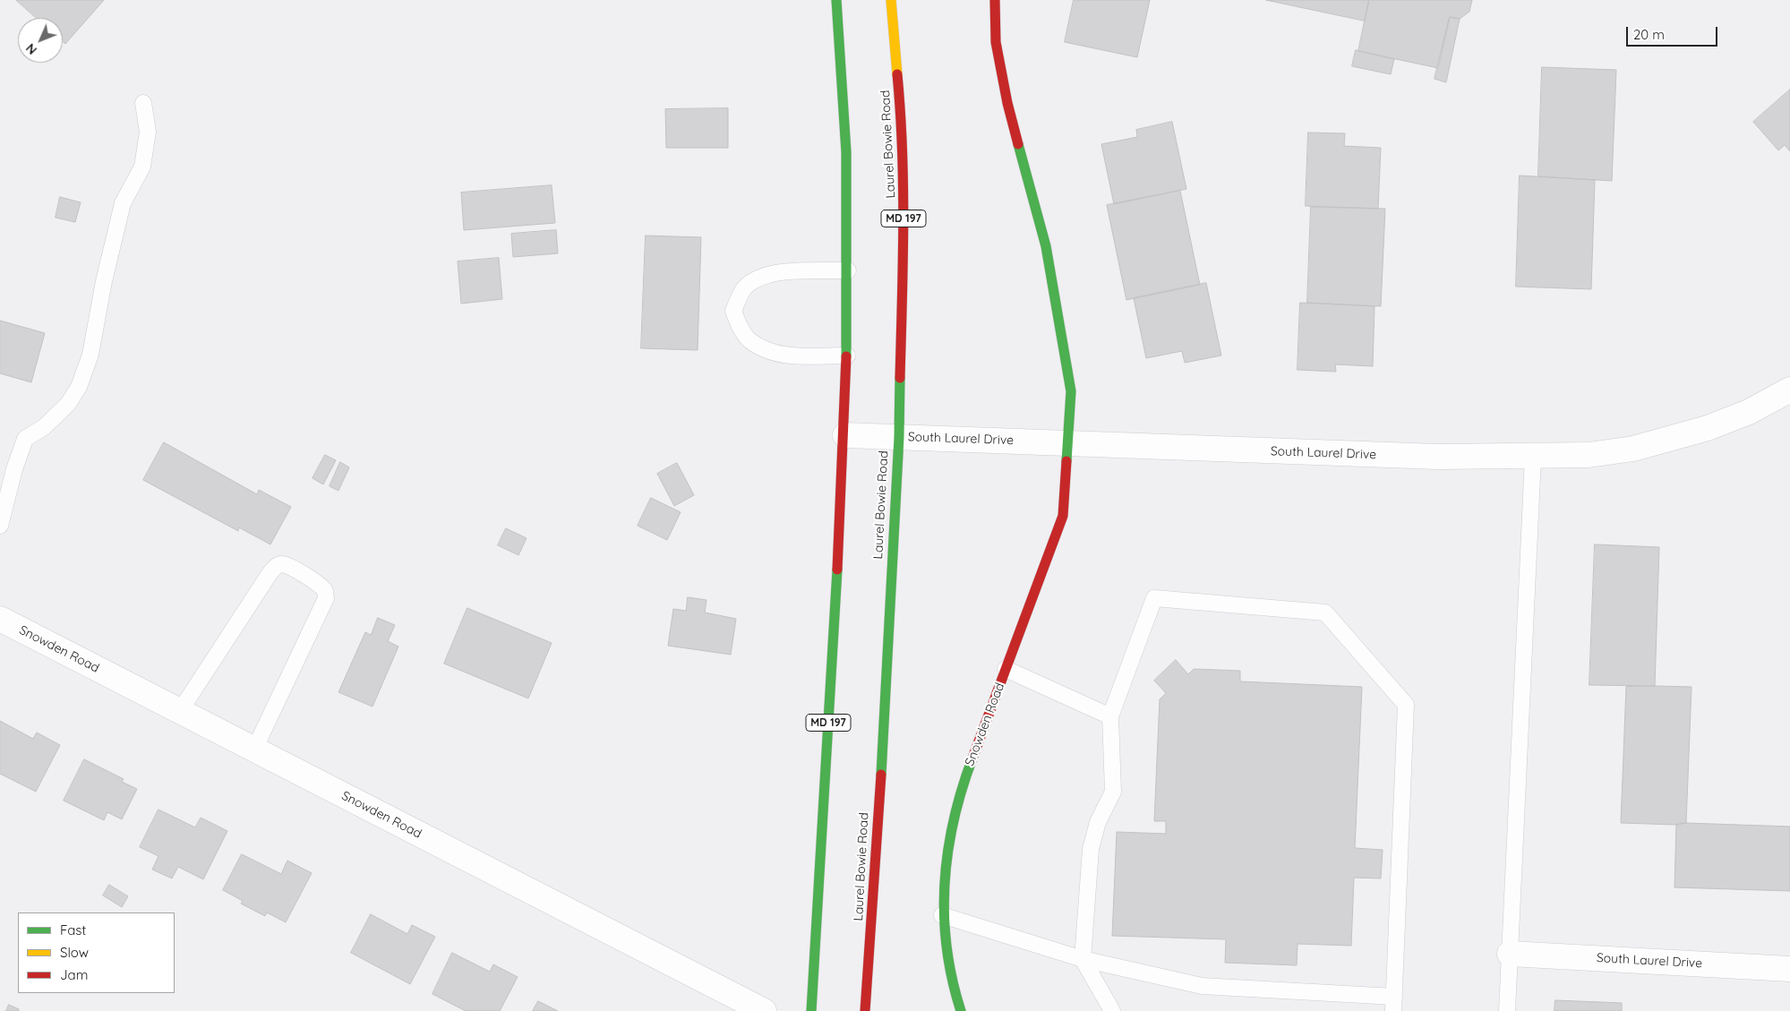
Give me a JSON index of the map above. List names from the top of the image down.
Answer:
{
  "streets": {
    "main road": ["Laurel Bowie Road", "MD 197", "Snowden Road"],
    "street": ["South Laurel Drive"]
  },
  "crossings": [
    ["Laurel Bowie Road", "South Laurel Drive"],
    ["MD 197", "South Laurel Drive"],
    ["South Laurel Drive", "Snowden Road"]
  ],
  "legend": ["Fast", "Slow", "Jam"],
  "scale_bar": "20 m",
  "north": "bottom left"
}
